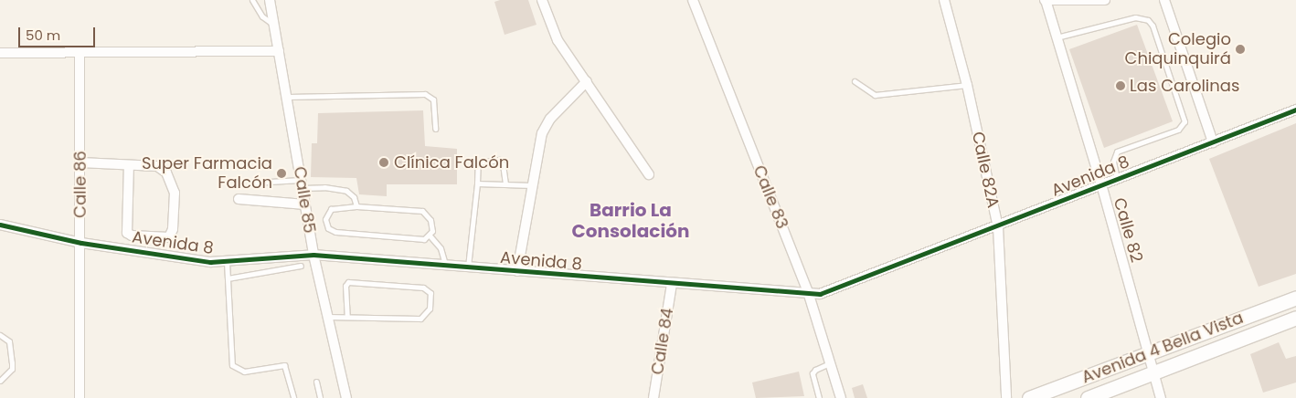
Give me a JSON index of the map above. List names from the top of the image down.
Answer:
{
  "streets": {
    "street": [
      "Calle 82A",
      "Avenida 8",
      "Calle 86",
      "Calle 83",
      "Calle 85",
      "Calle 82",
      "Calle 84",
      "Avenida 4 Bella Vista"
    ]
  },
  "crossings": [
    ["Calle 82A", "Avenida 8"],
    ["Avenida 8", "Calle 86"],
    ["Avenida 8", "Calle 83"],
    ["Avenida 8", "Calle 85"],
    ["Avenida 8", "Calle 82"],
    ["Avenida 8", "Calle 84"],
    ["Calle 82", "Avenida 4 Bella Vista"]
  ],
  "districts": ["Barrio La Consolación"],
  "places": [
    "Colegio Chiquinquirá",
    "Las Carolinas",
    "Clínica Falcón",
    "Super Farmacia Falcón"
  ],
  "scale_bar": "50 m"
}
